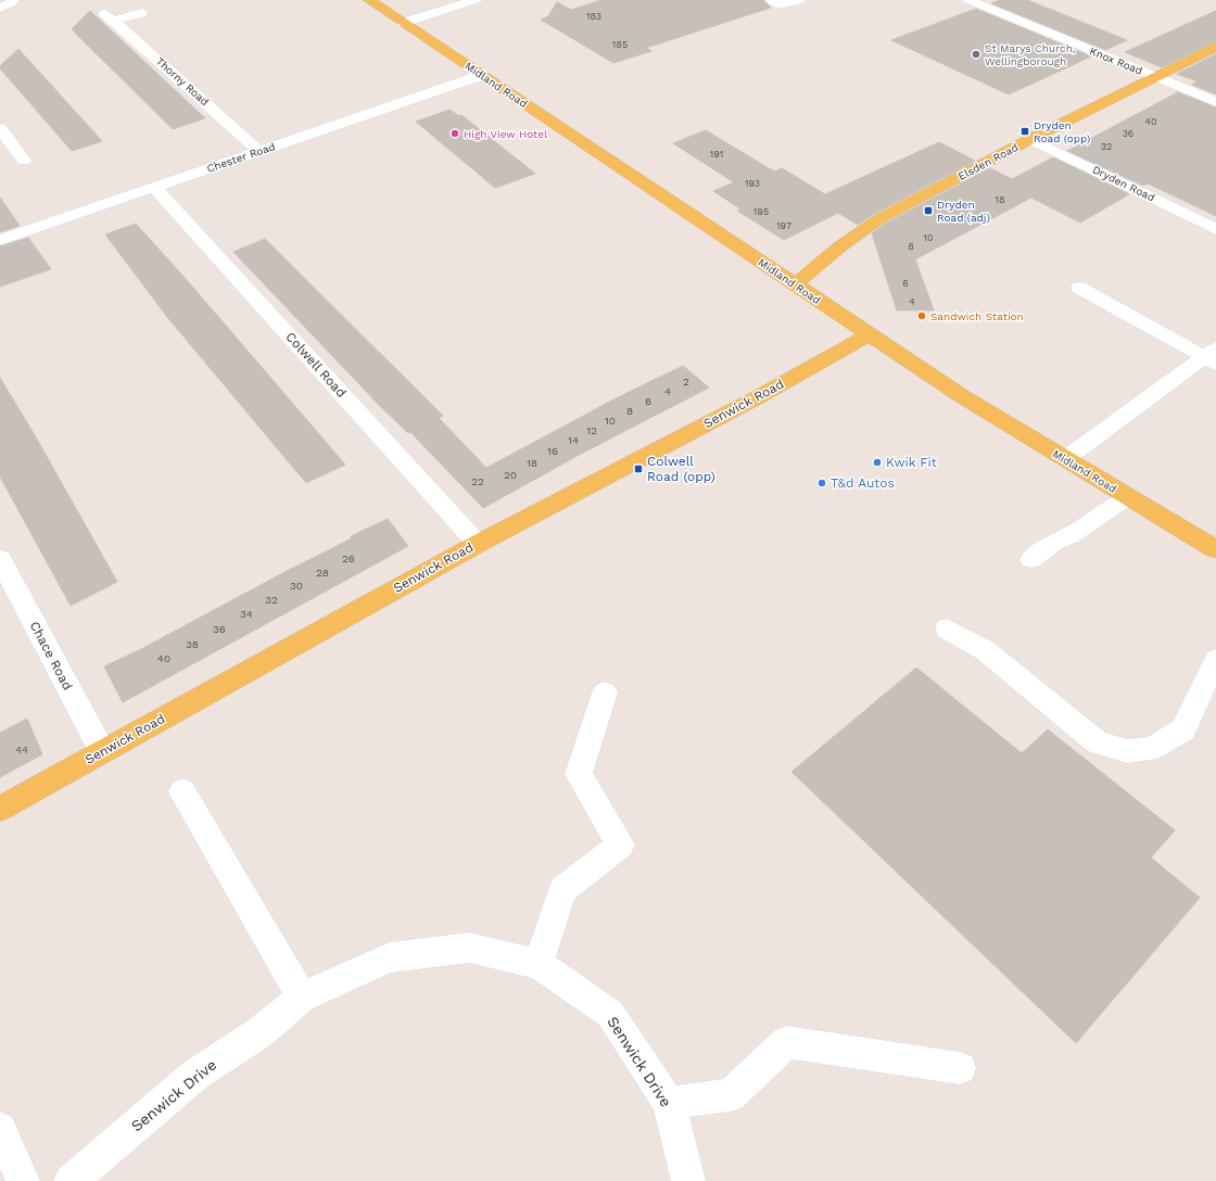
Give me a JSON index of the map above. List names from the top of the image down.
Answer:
{
  "streets": {
    "main road": ["Midland Road", "Elsden Road", "Senwick Road"],
    "street": [
      "Knox Road",
      "Thorny Road",
      "Chester Road",
      "Dryden Road",
      "Colwell Road",
      "Chace Road",
      "Senwick Drive"
    ]
  },
  "crossings": [
    ["Knox Road", "Elsden Road"],
    ["Thorny Road", "Chester Road"],
    ["Midland Road", "Chester Road"],
    ["Midland Road", "Elsden Road"],
    ["Midland Road", "Senwick Road"],
    ["Chester Road", "Colwell Road"],
    ["Elsden Road", "Dryden Road"],
    ["Colwell Road", "Senwick Road"],
    ["Senwick Road", "Chace Road"]
  ],
  "places": {
    "other": [
      "St Marys Church, Wellingborough",
      "High View Hotel",
      "Sandwich Station",
      "Kwik Fit",
      "T&d Autos"
    ],
    "transit": ["Dryden Road (opp)", "Dryden Road (adj)", "Colwell Road (opp)"]
  },
  "house_numbers": [
    "183",
    "185",
    "40",
    "36",
    "32",
    "191",
    "193",
    "18",
    "195",
    "197",
    "10",
    "8",
    "6",
    "4",
    "2",
    "4",
    "6",
    "8",
    "10",
    "12",
    "14",
    "16",
    "18",
    "20",
    "22",
    "26",
    "28",
    "30",
    "32",
    "34",
    "36",
    "38",
    "40",
    "44"
  ]
}
